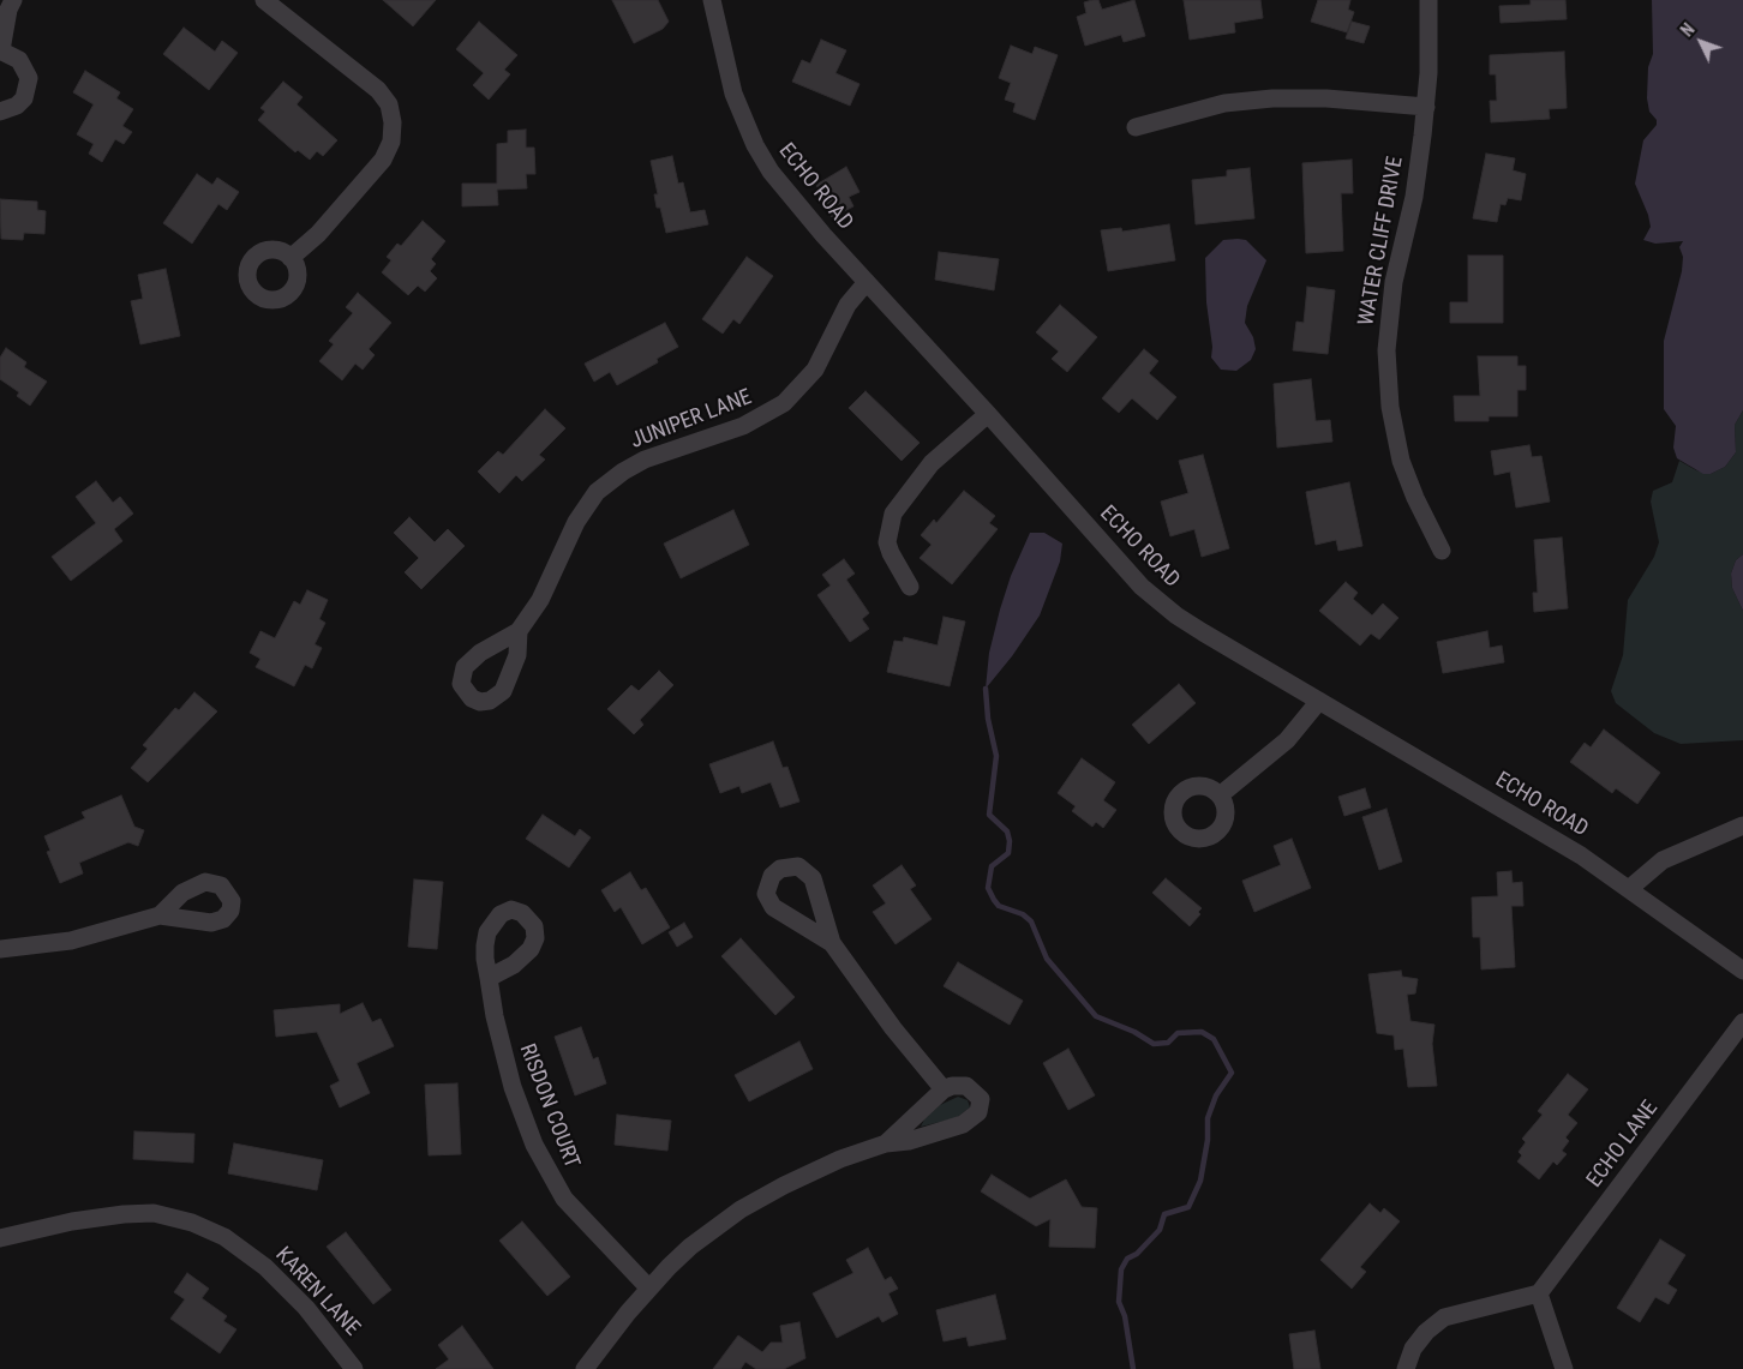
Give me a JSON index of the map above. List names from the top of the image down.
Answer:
{
  "streets": {
    "street": [
      "ECHO ROAD",
      "WATER CLIFF DRIVE",
      "JUNIPER LANE",
      "RISDON COURT",
      "ECHO LANE",
      "KAREN LANE"
    ]
  },
  "crossings": [
    ["ECHO ROAD", "JUNIPER LANE"]
  ],
  "north": "top left"
}
